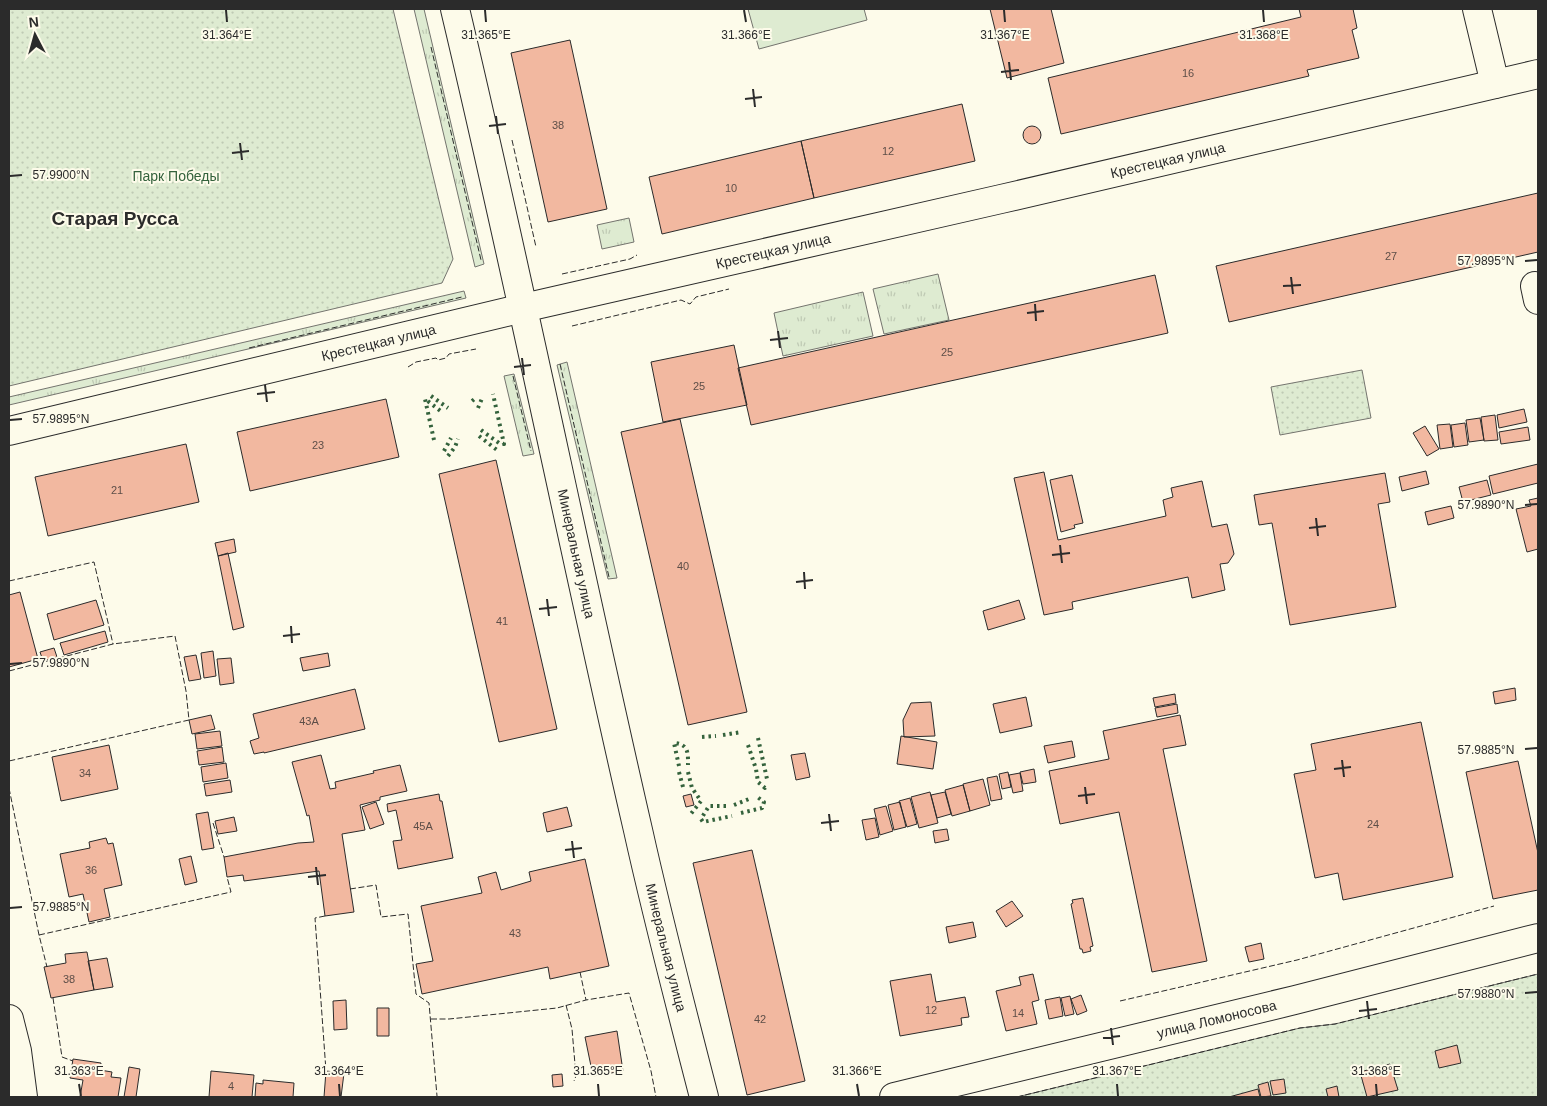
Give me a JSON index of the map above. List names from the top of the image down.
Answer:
{
  "streets": {
    "main road": ["Крестецкая улица", "Минеральная улица", "улица Ломоносова"]
  },
  "crossings": [
    ["Крестецкая улица", "Минеральная улица"]
  ],
  "districts": ["Старая Русса"],
  "parks": ["Парк Победы"],
  "house_numbers": [
    "16",
    "38",
    "12",
    "10",
    "27",
    "25",
    "25",
    "23",
    "21",
    "40",
    "41",
    "43А",
    "34",
    "24",
    "45А",
    "36",
    "43",
    "38",
    "12",
    "14",
    "42",
    "4"
  ],
  "north": "top",
  "coordinates": [
    "31.364°E",
    "31.365°E",
    "31.366°E",
    "31.367°E",
    "31.368°E",
    "57.9900°N",
    "57.9895°N",
    "57.9890°N",
    "57.9885°N",
    "57.9880°N",
    "31.363°E"
  ]
}
